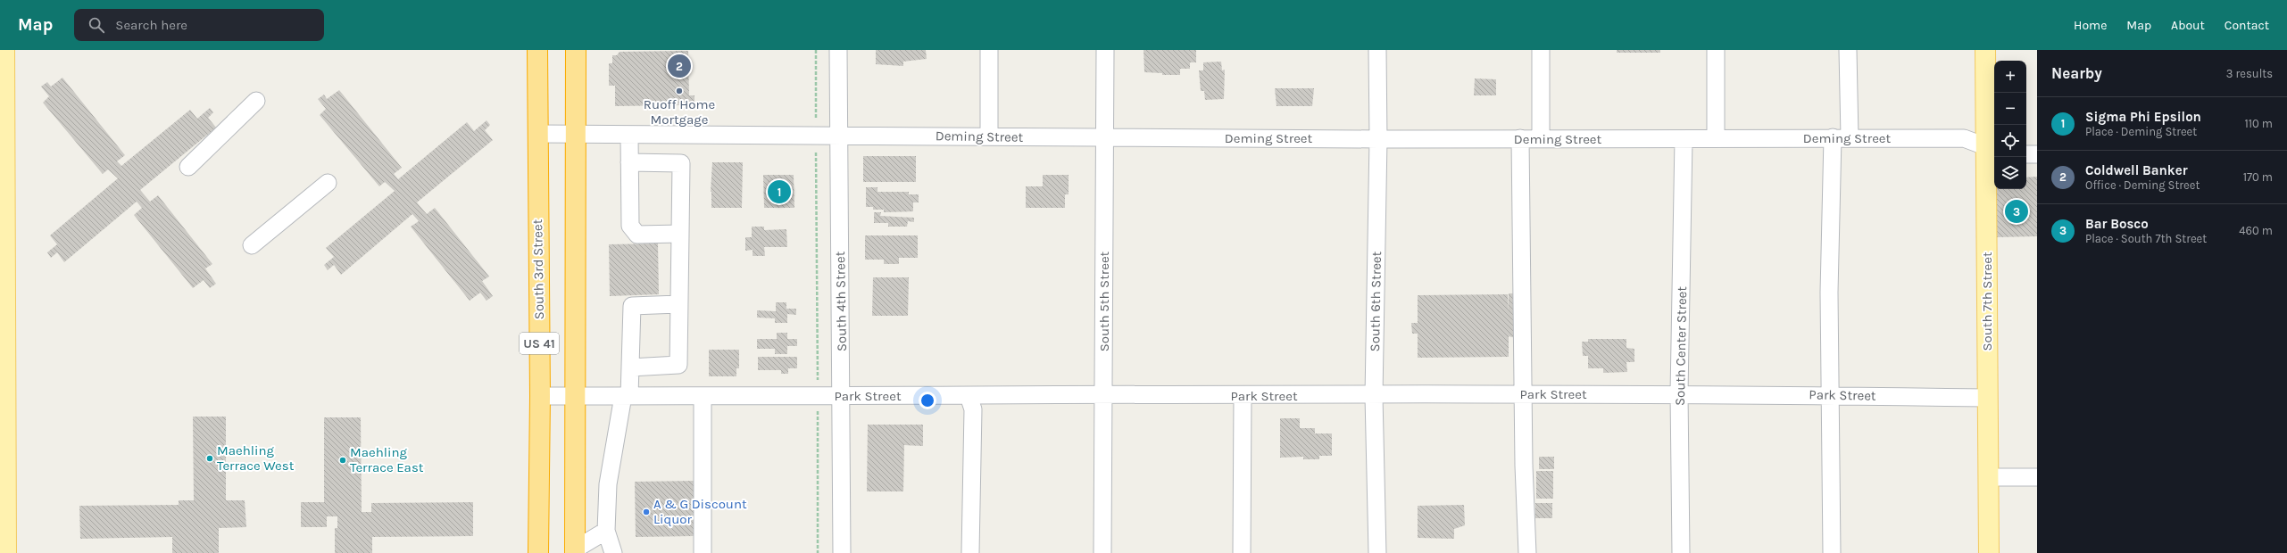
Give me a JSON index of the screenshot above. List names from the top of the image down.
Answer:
{
  "streets": {
    "highway": ["South 3rd Street", "US 41"],
    "main road": ["South 7th Street"],
    "street": [
      "Deming Street",
      "South 4th Street",
      "South 5th Street",
      "South 6th Street",
      "South Center Street",
      "Park Street"
    ]
  },
  "crossings": [
    ["Deming Street", "South 3rd Street"],
    ["Deming Street", "South 4th Street"],
    ["Deming Street", "South 5th Street"],
    ["Deming Street", "South 6th Street"],
    ["Deming Street", "South 7th Street"],
    ["Deming Street", "US 41"],
    ["Deming Street", "South Center Street"],
    ["South 3rd Street", "Park Street"],
    ["South 4th Street", "Park Street"],
    ["South 5th Street", "Park Street"],
    ["South 6th Street", "Park Street"],
    ["South 7th Street", "Park Street"],
    ["US 41", "Park Street"],
    ["South Center Street", "Park Street"]
  ],
  "places": [
    "Ruoff Home Mortgage",
    "Maehling Terrace West",
    "Maehling Terrace East",
    "A & G Discount Liquor"
  ],
  "page": {
    "header": "Map",
    "search": "Search here",
    "nav": [
      "Home",
      "Map",
      "About",
      "Contact"
    ],
    "heading": ["Nearby", "3 results"],
    "pins": ["2", "1", "3"],
    "map_buttons": ["+", "−"],
    "list": [
      {
        "mark": "1",
        "name": "Sigma Phi Epsilon",
        "note": "Place · Deming Street",
        "value": "110 m"
      },
      {
        "mark": "2",
        "name": "Coldwell Banker",
        "note": "Office · Deming Street",
        "value": "170 m"
      },
      {
        "mark": "3",
        "name": "Bar Bosco",
        "note": "Place · South 7th Street",
        "value": "460 m"
      }
    ]
  }
}
